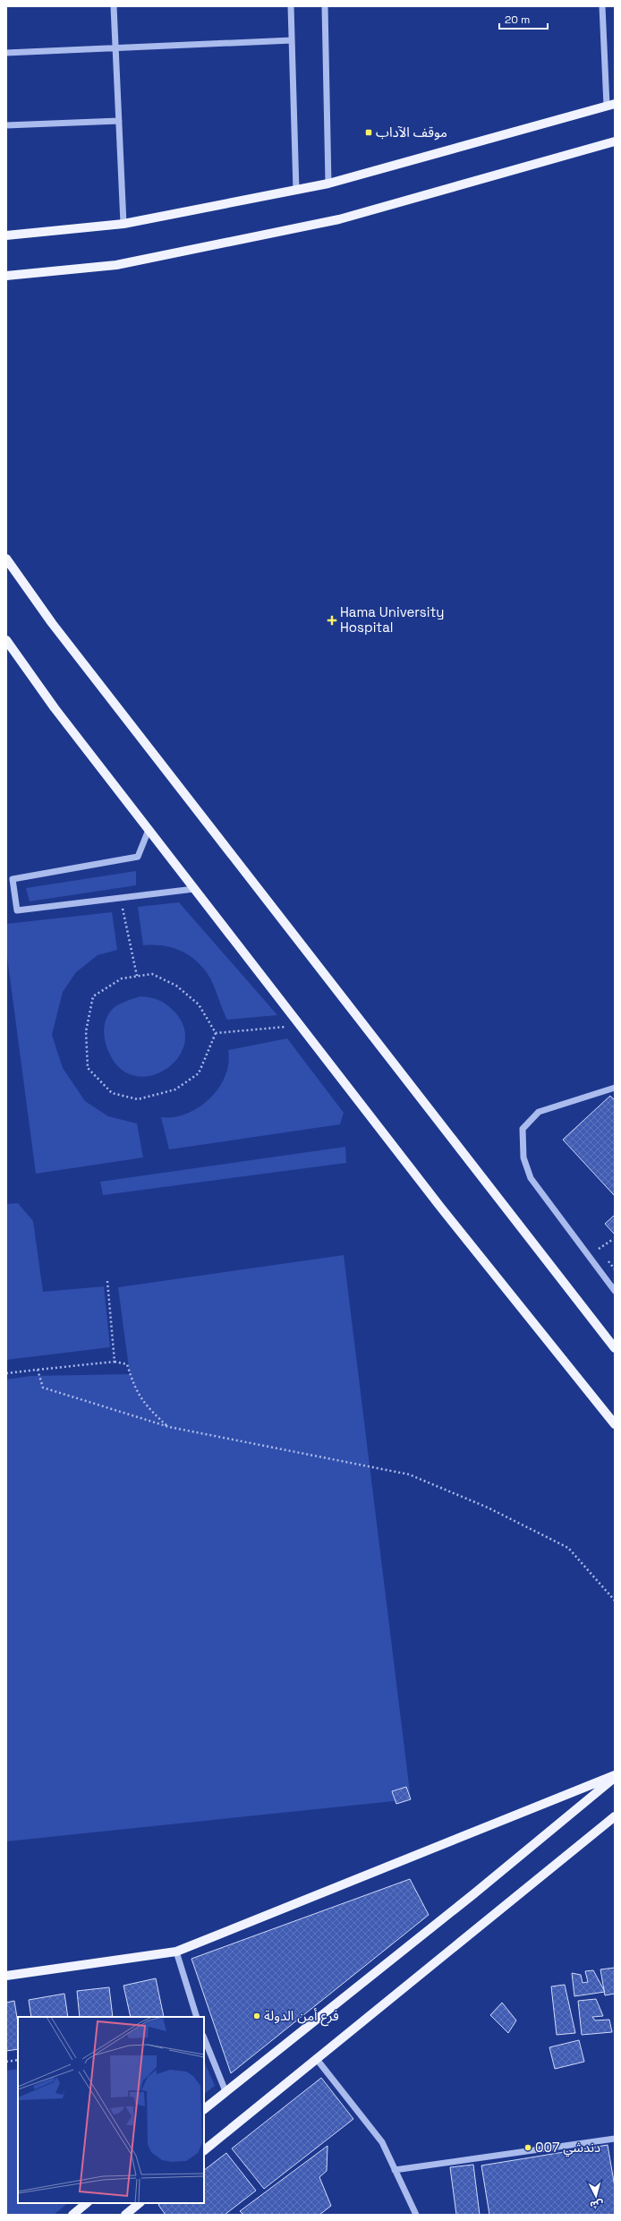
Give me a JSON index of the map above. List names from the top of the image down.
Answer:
{
  "places": {
    "transit": ["موقف الآداب"],
    "health": ["Hama University Hospital"],
    "other": ["فرع أمن الدولة", "دندشي 007"]
  },
  "scale_bar": "20 m",
  "north": "bottom"
}
